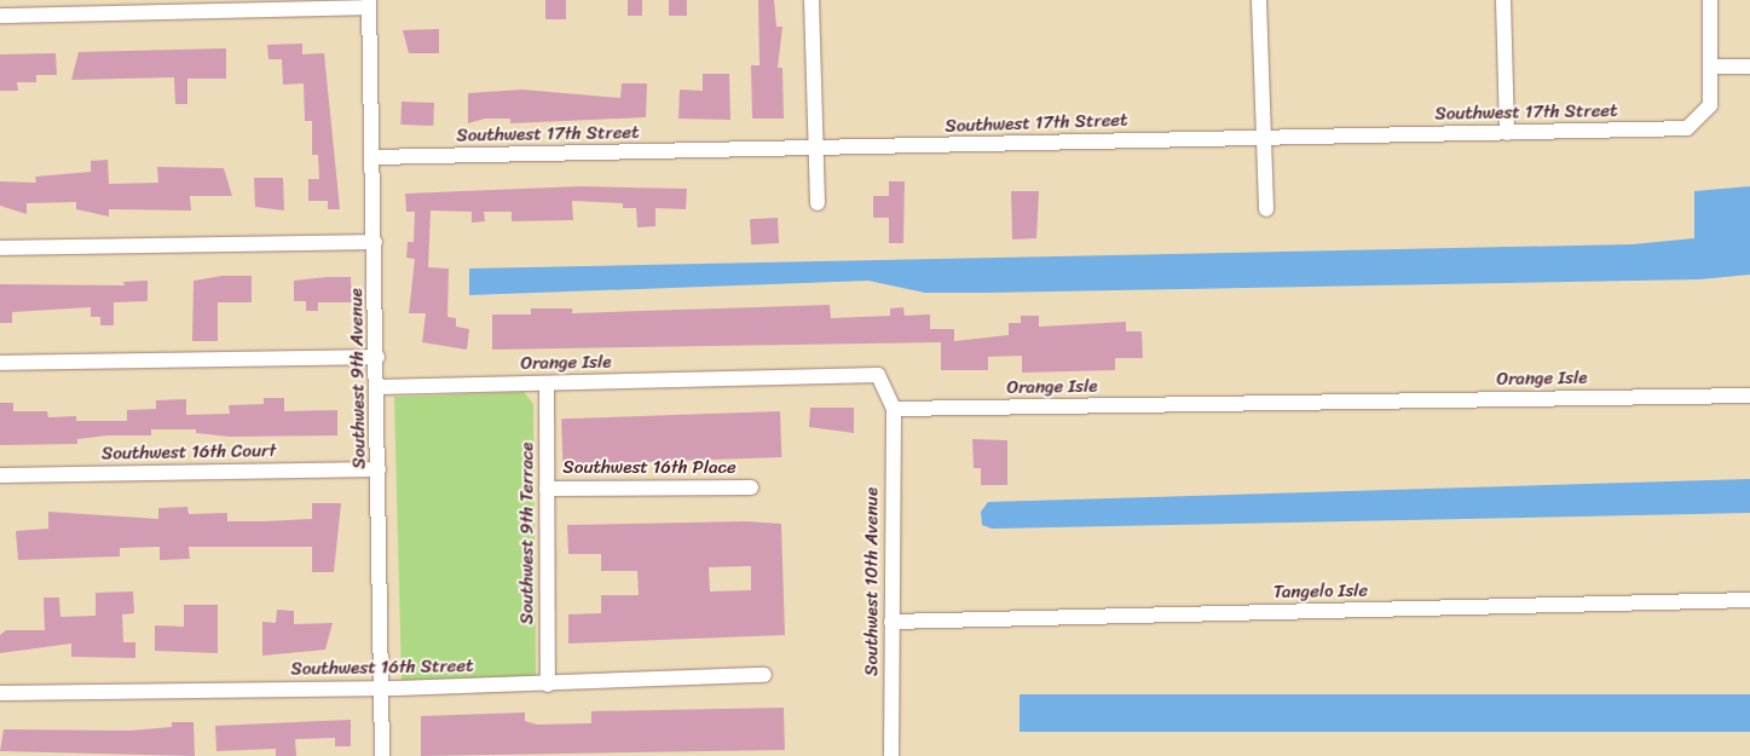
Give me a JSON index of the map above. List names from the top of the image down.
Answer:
{
  "streets": {
    "street": [
      "Southwest 17th Street",
      "Orange Isle",
      "Southwest 9th Avenue",
      "Southwest 16th Court",
      "Southwest 16th Place",
      "Southwest 9th Terrace",
      "Southwest 10th Avenue",
      "Tangelo Isle",
      "Southwest 16th Street"
    ]
  },
  "crossings": [
    ["Southwest 17th Street", "Southwest 9th Avenue"],
    ["Orange Isle", "Southwest 9th Avenue"],
    ["Orange Isle", "Southwest 9th Terrace"],
    ["Orange Isle", "Southwest 10th Avenue"],
    ["Southwest 9th Avenue", "Southwest 16th Court"],
    ["Southwest 9th Avenue", "Southwest 16th Street"],
    ["Southwest 16th Place", "Southwest 9th Terrace"],
    ["Southwest 9th Terrace", "Southwest 16th Street"],
    ["Southwest 10th Avenue", "Tangelo Isle"]
  ]
}
